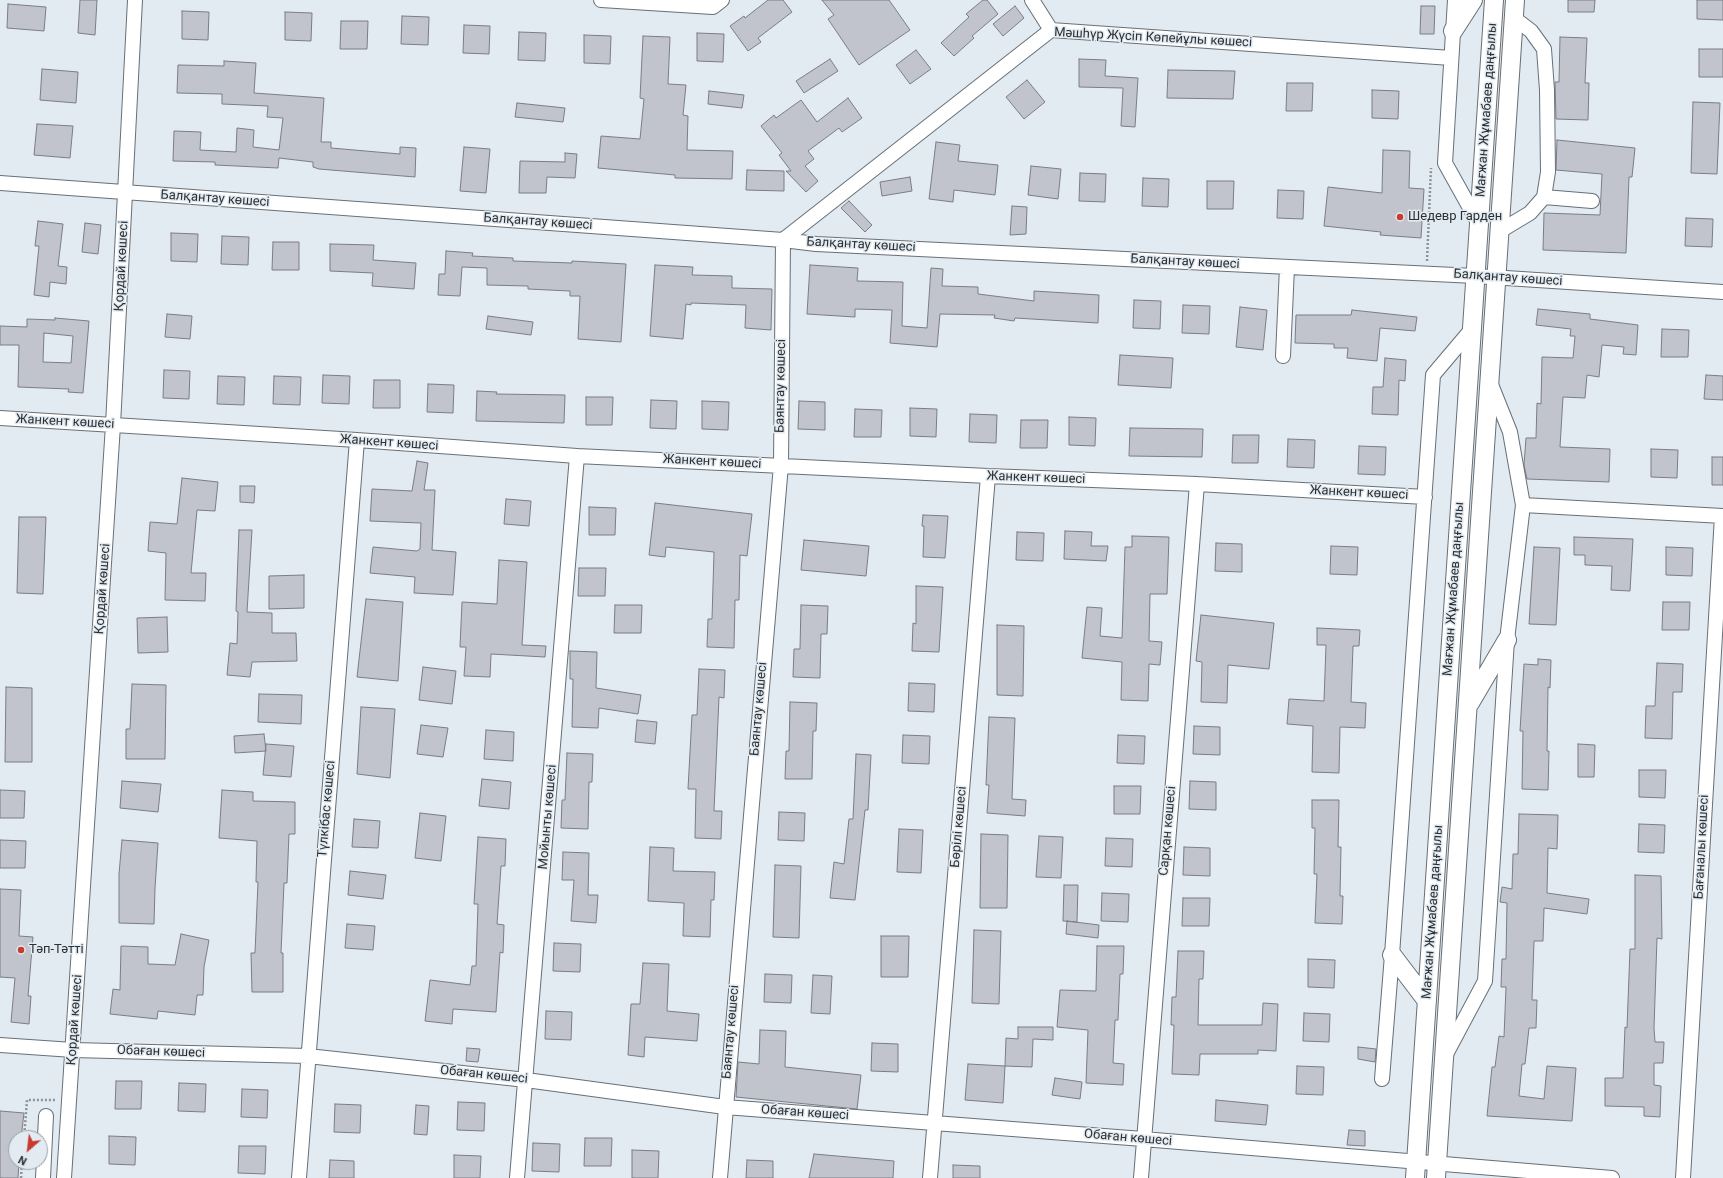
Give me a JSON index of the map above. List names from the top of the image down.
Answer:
{
  "streets": {
    "main road": ["Мағжан Жұмабаев даңғылы"],
    "street": [
      "Мәшһүр Жүсіп Көпейұлы көшесі",
      "Балқантау көшесі",
      "Қордай көшесі",
      "Баянтау көшесі",
      "Жанкент көшесі",
      "Түлкібас көшесі",
      "Мойынты көшесі",
      "Бөрілі көшесі",
      "Сарқан көшесі",
      "Бағаналы көшесі",
      "Обаған көшесі"
    ]
  },
  "crossings": [
    ["Мәшһүр Жүсіп Көпейұлы көшесі", "Балқантау көшесі"],
    ["Мәшһүр Жүсіп Көпейұлы көшесі", "Баянтау көшесі"],
    ["Мағжан Жұмабаев даңғылы", "Балқантау көшесі"],
    ["Мағжан Жұмабаев даңғылы", "Обаған көшесі"],
    ["Балқантау көшесі", "Қордай көшесі"],
    ["Балқантау көшесі", "Баянтау көшесі"],
    ["Қордай көшесі", "Жанкент көшесі"],
    ["Қордай көшесі", "Обаған көшесі"],
    ["Баянтау көшесі", "Жанкент көшесі"],
    ["Баянтау көшесі", "Обаған көшесі"],
    ["Жанкент көшесі", "Түлкібас көшесі"],
    ["Жанкент көшесі", "Мойынты көшесі"],
    ["Жанкент көшесі", "Бөрілі көшесі"],
    ["Жанкент көшесі", "Сарқан көшесі"],
    ["Түлкібас көшесі", "Обаған көшесі"],
    ["Мойынты көшесі", "Обаған көшесі"],
    ["Бөрілі көшесі", "Обаған көшесі"],
    ["Сарқан көшесі", "Обаған көшесі"]
  ],
  "places": ["Шедевр Гарден", "Тәп-Тәтті"],
  "north": "bottom left"
}
